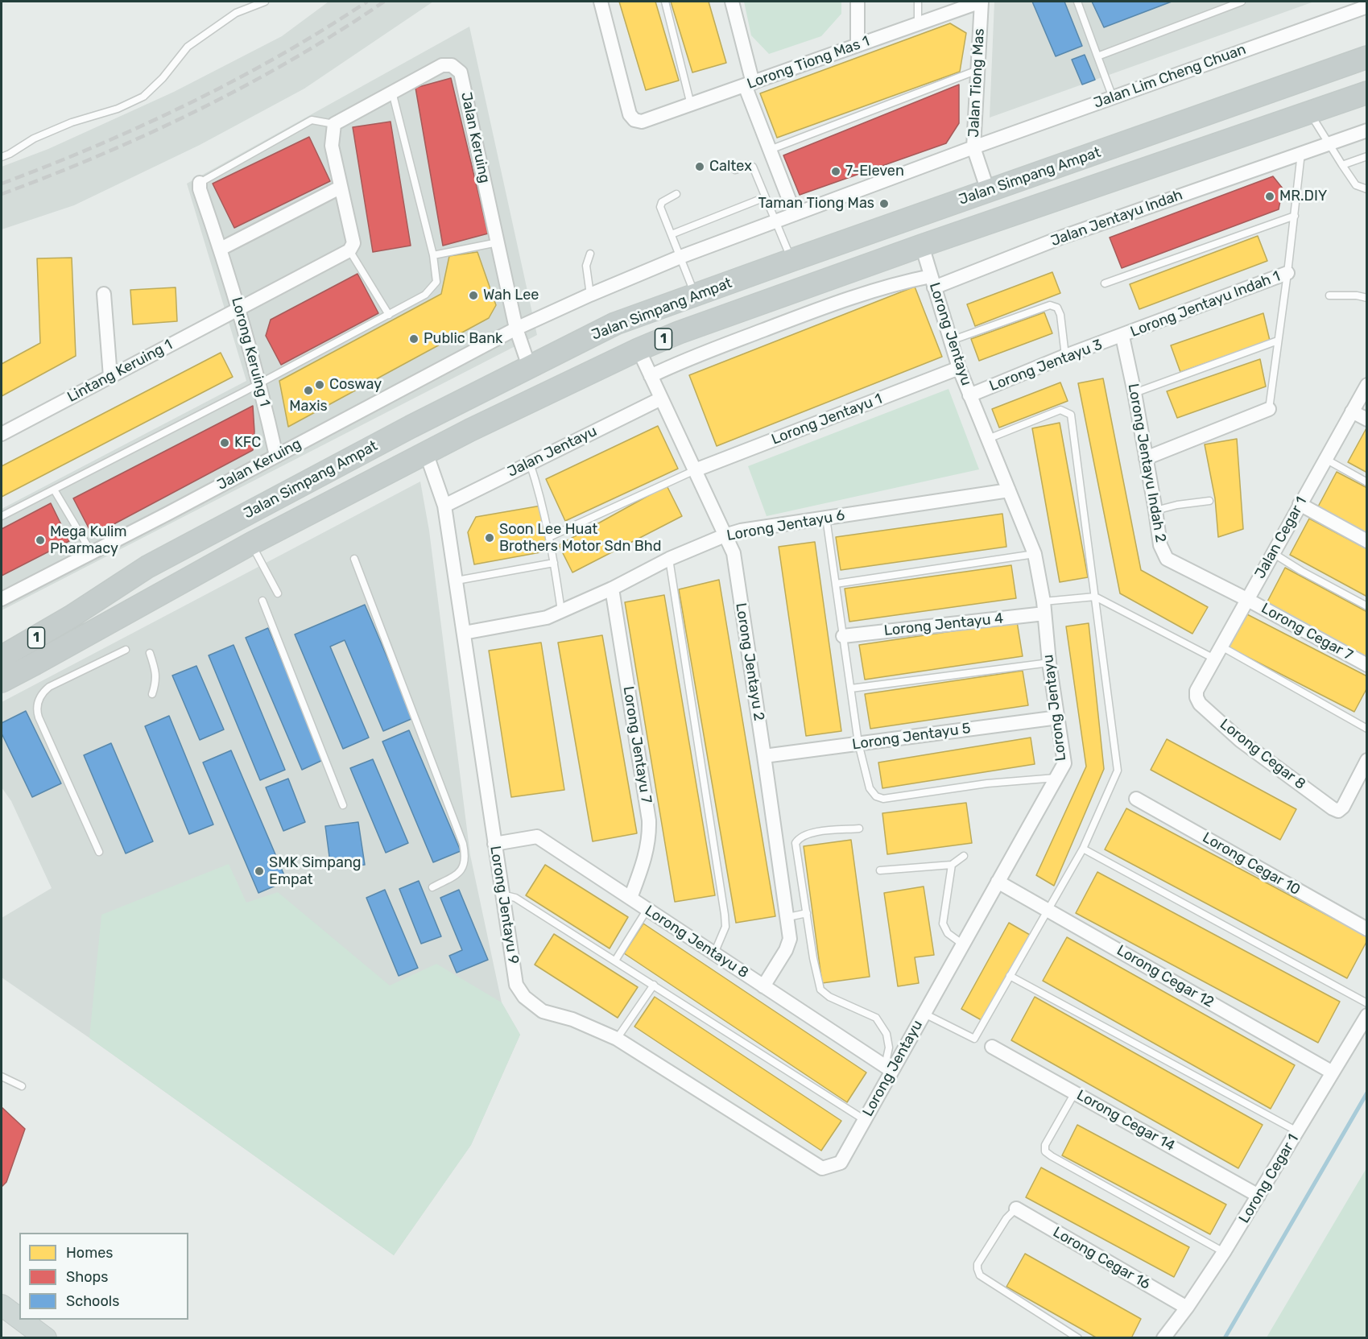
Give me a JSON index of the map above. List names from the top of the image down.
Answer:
{
  "streets": {
    "highway": ["Jalan Simpang Ampat", "1"],
    "street": [
      "Lorong Tiong Mas 1",
      "Jalan Lim Cheng Chuan",
      "Jalan Tiong Mas",
      "Jalan Keruing",
      "Jalan Jentayu Indah",
      "Lorong Jentayu Indah 1",
      "Lorong Jentayu",
      "Lorong Keruing 1",
      "Lorong Jentayu 3",
      "Lintang Keruing 1",
      "Lorong Jentayu 1",
      "Jalan Jentayu",
      "Lorong Jentayu Indah 2",
      "Lorong Jentayu 6",
      "Jalan Cegar 1",
      "Lorong Jentayu 4",
      "Lorong Cegar 7",
      "Lorong Jentayu 2",
      "Lorong Jentayu 5",
      "Lorong Jentayu 7",
      "Lorong Cegar 8",
      "Lorong Cegar 10",
      "Lorong Jentayu 9",
      "Lorong Jentayu 8",
      "Lorong Cegar 12",
      "Lorong Cegar 14",
      "Lorong Cegar 1",
      "Lorong Cegar 16"
    ]
  },
  "crossings": [
    ["Lorong Tiong Mas 1", "Jalan Tiong Mas"],
    ["Jalan Lim Cheng Chuan", "Jalan Tiong Mas"],
    ["Jalan Lim Cheng Chuan", "Jalan Keruing"],
    ["Jalan Tiong Mas", "Jalan Simpang Ampat"],
    ["Jalan Keruing", "Jalan Simpang Ampat"],
    ["Jalan Keruing", "Lorong Keruing 1"],
    ["Jalan Simpang Ampat", "Lorong Jentayu"],
    ["Jalan Simpang Ampat", "Lorong Jentayu 2"],
    ["Jalan Simpang Ampat", "Lorong Jentayu 9"],
    ["Jalan Jentayu Indah", "Lorong Jentayu"],
    ["Jalan Jentayu Indah", "Lorong Jentayu 2"],
    ["Lorong Jentayu Indah 1", "Lorong Jentayu 3"],
    ["Lorong Jentayu Indah 1", "Lorong Jentayu Indah 2"],
    ["Lorong Jentayu", "Lorong Jentayu 3"],
    ["Lorong Jentayu", "Lorong Jentayu 1"],
    ["Lorong Jentayu", "Lorong Jentayu 6"],
    ["Lorong Jentayu", "Lorong Jentayu 4"],
    ["Lorong Jentayu", "Lorong Jentayu 5"],
    ["Lorong Jentayu", "Lorong Jentayu 9"],
    ["Lorong Jentayu", "Lorong Jentayu 8"],
    ["Lorong Jentayu", "Lorong Cegar 12"],
    ["Lorong Keruing 1", "Lintang Keruing 1"],
    ["Lorong Jentayu 3", "Lorong Jentayu Indah 2"],
    ["Lorong Jentayu 1", "Lorong Jentayu 2"],
    ["Jalan Jentayu", "Lorong Jentayu 2"],
    ["Jalan Jentayu", "Lorong Jentayu 9"],
    ["Lorong Jentayu Indah 2", "Jalan Cegar 1"],
    ["Lorong Jentayu Indah 2", "Lorong Cegar 7"],
    ["Lorong Jentayu 6", "Lorong Jentayu 2"],
    ["Lorong Jentayu 6", "Lorong Jentayu 7"],
    ["Lorong Jentayu 6", "Lorong Jentayu 9"],
    ["Jalan Cegar 1", "Lorong Cegar 7"],
    ["Jalan Cegar 1", "Lorong Cegar 8"],
    ["Lorong Jentayu 2", "Lorong Jentayu 5"],
    ["Lorong Jentayu 2", "Lorong Jentayu 8"],
    ["Lorong Jentayu 7", "Lorong Jentayu 8"],
    ["Lorong Jentayu 9", "Lorong Jentayu 8"],
    ["Lorong Cegar 12", "Lorong Cegar 1"],
    ["Lorong Cegar 14", "Lorong Cegar 1"],
    ["Lorong Cegar 1", "Lorong Cegar 16"]
  ],
  "places": [
    "Caltex",
    "7-Eleven",
    "MR.DIY",
    "Taman Tiong Mas",
    "Wah Lee",
    "Public Bank",
    "Cosway",
    "Maxis",
    "KFC",
    "Soon Lee Huat Brothers Motor Sdn Bhd",
    "Mega Kulim Pharmacy",
    "SMK Simpang Empat"
  ],
  "legend": ["Homes", "Shops", "Schools"]
}
